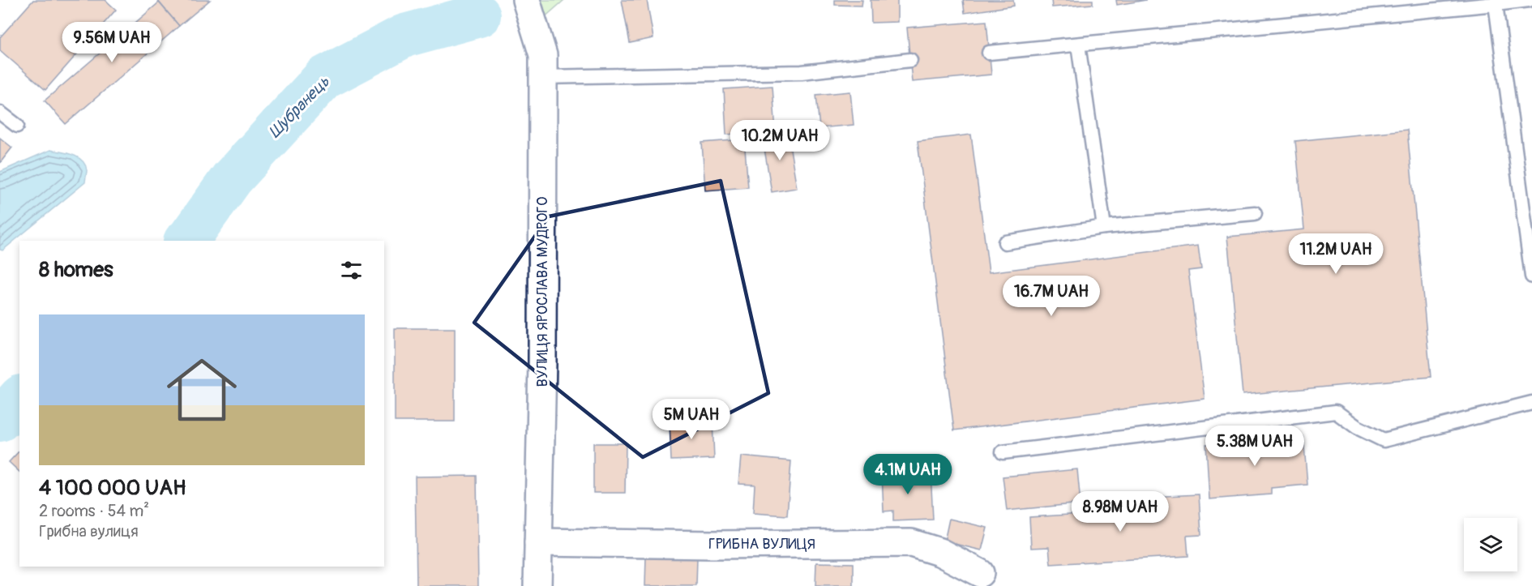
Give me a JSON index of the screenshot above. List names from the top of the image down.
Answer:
{
  "streets": {
    "main road": ["ВУЛИЦЯ ЯРОСЛАВА МУДРОГО", "ГРИБНА ВУЛИЦЯ"]
  },
  "crossings": [
    ["ВУЛИЦЯ ЯРОСЛАВА МУДРОГО", "ГРИБНА ВУЛИЦЯ"]
  ],
  "water": ["Шубранець"],
  "page": {
    "price": [
      "9.56M UAH",
      "10.2M UAH",
      "11.2M UAH",
      "16.7M UAH",
      "5M UAH",
      "5.38M UAH",
      "4.1M UAH",
      "8.98M UAH"
    ],
    "heading": "8 homes",
    "list": [
      {
        "name": "4 100 000 UAH",
        "note": "2 rooms · 54 m² · Грибна вулиця"
      }
    ]
  }
}
